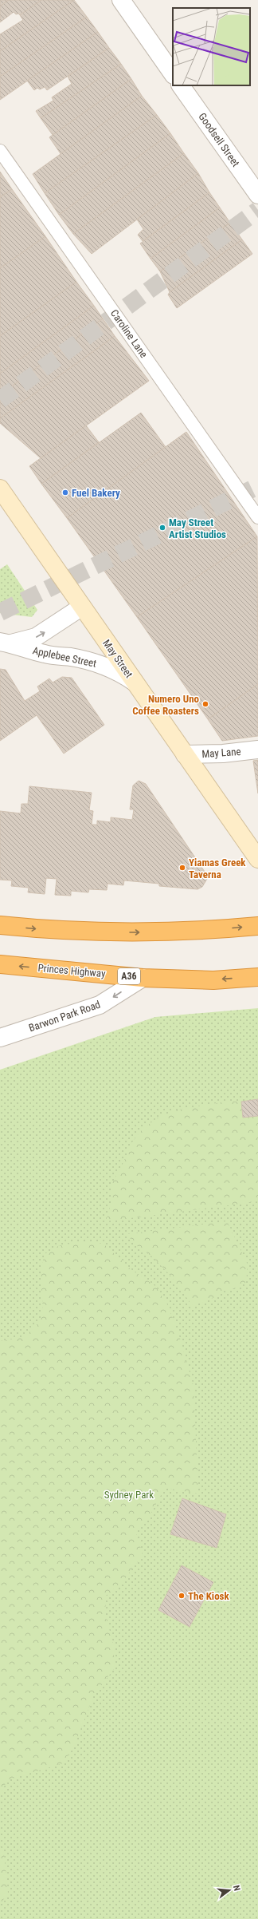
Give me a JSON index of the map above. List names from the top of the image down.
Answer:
{
  "streets": {
    "highway": ["Princes Highway", "A36"],
    "main road": ["May Street"],
    "street": [
      "Goodsell Street",
      "Applebee Street",
      "May Lane",
      "Barwon Park Road"
    ],
    "lane": ["Caroline Lane"]
  },
  "crossings": [
    ["Applebee Street", "May Street"],
    ["May Street", "May Lane"],
    ["Princes Highway", "Barwon Park Road"]
  ],
  "one_way": ["Applebee Street", "Barwon Park Road"],
  "parks": ["Sydney Park"],
  "places": [
    "Fuel Bakery",
    "May Street Artist Studios",
    "Numero Uno Coffee Roasters",
    "Yiamas Greek Taverna",
    "The Kiosk"
  ],
  "north": "right"
}
